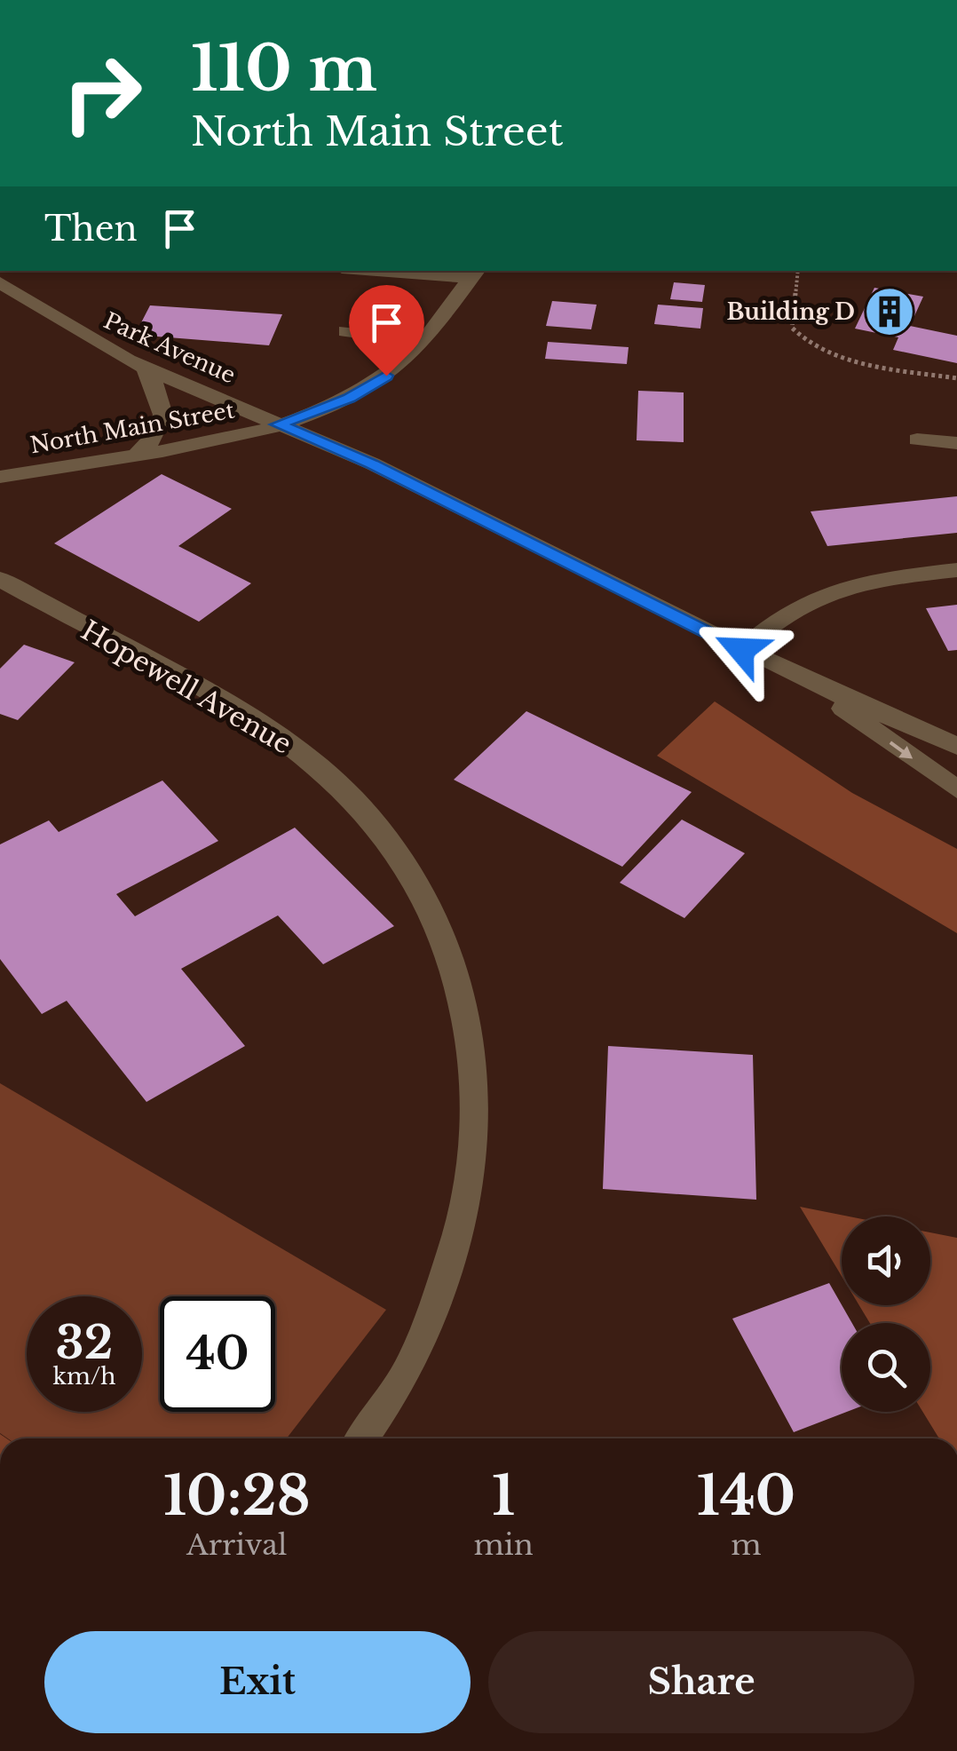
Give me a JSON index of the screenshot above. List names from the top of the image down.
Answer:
{
  "streets": {
    "street": ["Park Avenue", "North Main Street", "Hopewell Avenue"]
  },
  "crossings": [
    ["Park Avenue", "North Main Street"]
  ],
  "places": {
    "building": ["Building D"]
  },
  "page": {
    "turn": ["110 m", "North Main Street"],
    "then": "Then",
    "speed": "32 km/h",
    "limit": "40",
    "eta": [
      "10:28",
      "Arrival",
      "1",
      "min",
      "140",
      "m"
    ],
    "buttons": ["Exit", "Share"]
  }
}
